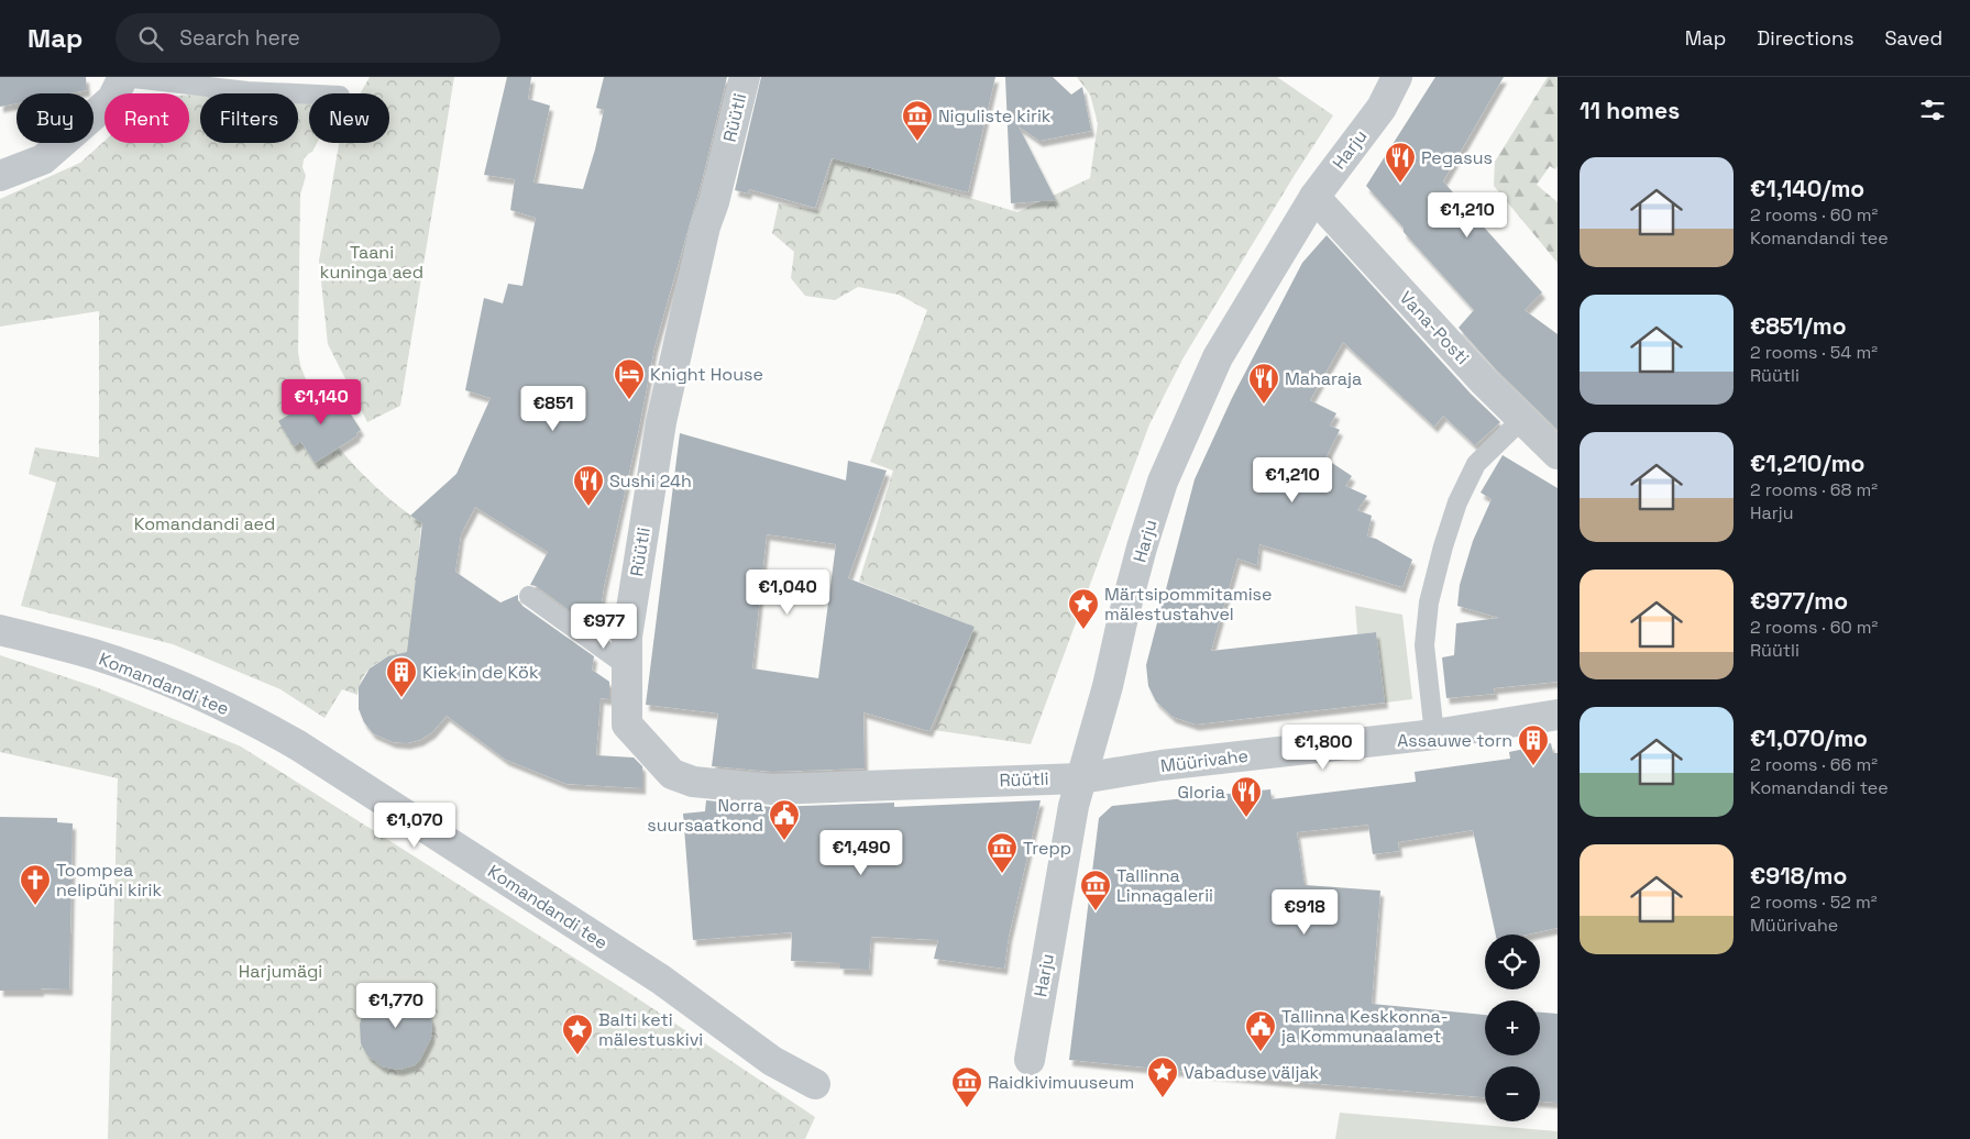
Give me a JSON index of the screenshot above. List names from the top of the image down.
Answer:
{
  "streets": {
    "street": [
      "Rüütli",
      "Harju",
      "Vana-Posti",
      "Komandandi tee",
      "Müürivahe"
    ]
  },
  "crossings": [
    ["Rüütli", "Harju"],
    ["Rüütli", "Müürivahe"],
    ["Harju", "Vana-Posti"],
    ["Harju", "Müürivahe"]
  ],
  "parks": ["Taani kuninga aed", "Komandandi aed", "Harjumägi"],
  "places": {
    "museum": [
      "Niguliste kirik",
      "Trepp",
      "Tallinna Linnagalerii",
      "Raidkivimuuseum"
    ],
    "restaurant": [
      "Pegasus",
      "Maharaja",
      "Sushi 24h",
      "Gloria"
    ],
    "hotel": ["Knight House"],
    "place": ["Märtsipommitamise mälestustahvel", "Balti keti mälestuskivi", "Vabaduse väljak"],
    "building": ["Kiek in de Kök", "Assauwe torn"],
    "public building": ["Norra suursaatkond", "Tallinna Keskkonna- ja Kommunaalamet"],
    "church": ["Toompea nelipühi kirik"]
  },
  "page": {
    "header": "Map",
    "search": "Search here",
    "nav": ["Map", "Directions", "Saved"],
    "heading": "11 homes",
    "chip": [
      "Buy",
      "Rent",
      "Filters",
      "New"
    ],
    "list": [
      {
        "name": "€1,140/mo",
        "note": "2 rooms · 60 m² · Komandandi tee"
      },
      {
        "name": "€851/mo",
        "note": "2 rooms · 54 m² · Rüütli"
      },
      {
        "name": "€1,210/mo",
        "note": "2 rooms · 68 m² · Harju"
      },
      {
        "name": "€977/mo",
        "note": "2 rooms · 60 m² · Rüütli"
      },
      {
        "name": "€1,070/mo",
        "note": "2 rooms · 66 m² · Komandandi tee"
      },
      {
        "name": "€918/mo",
        "note": "2 rooms · 52 m² · Müürivahe"
      }
    ],
    "price": [
      "€1,210",
      "€1,140",
      "€851",
      "€1,210",
      "€1,040",
      "€977",
      "€1,800",
      "€1,070",
      "€1,490",
      "€918",
      "€1,770"
    ],
    "map_buttons": ["+", "−"]
  }
}
